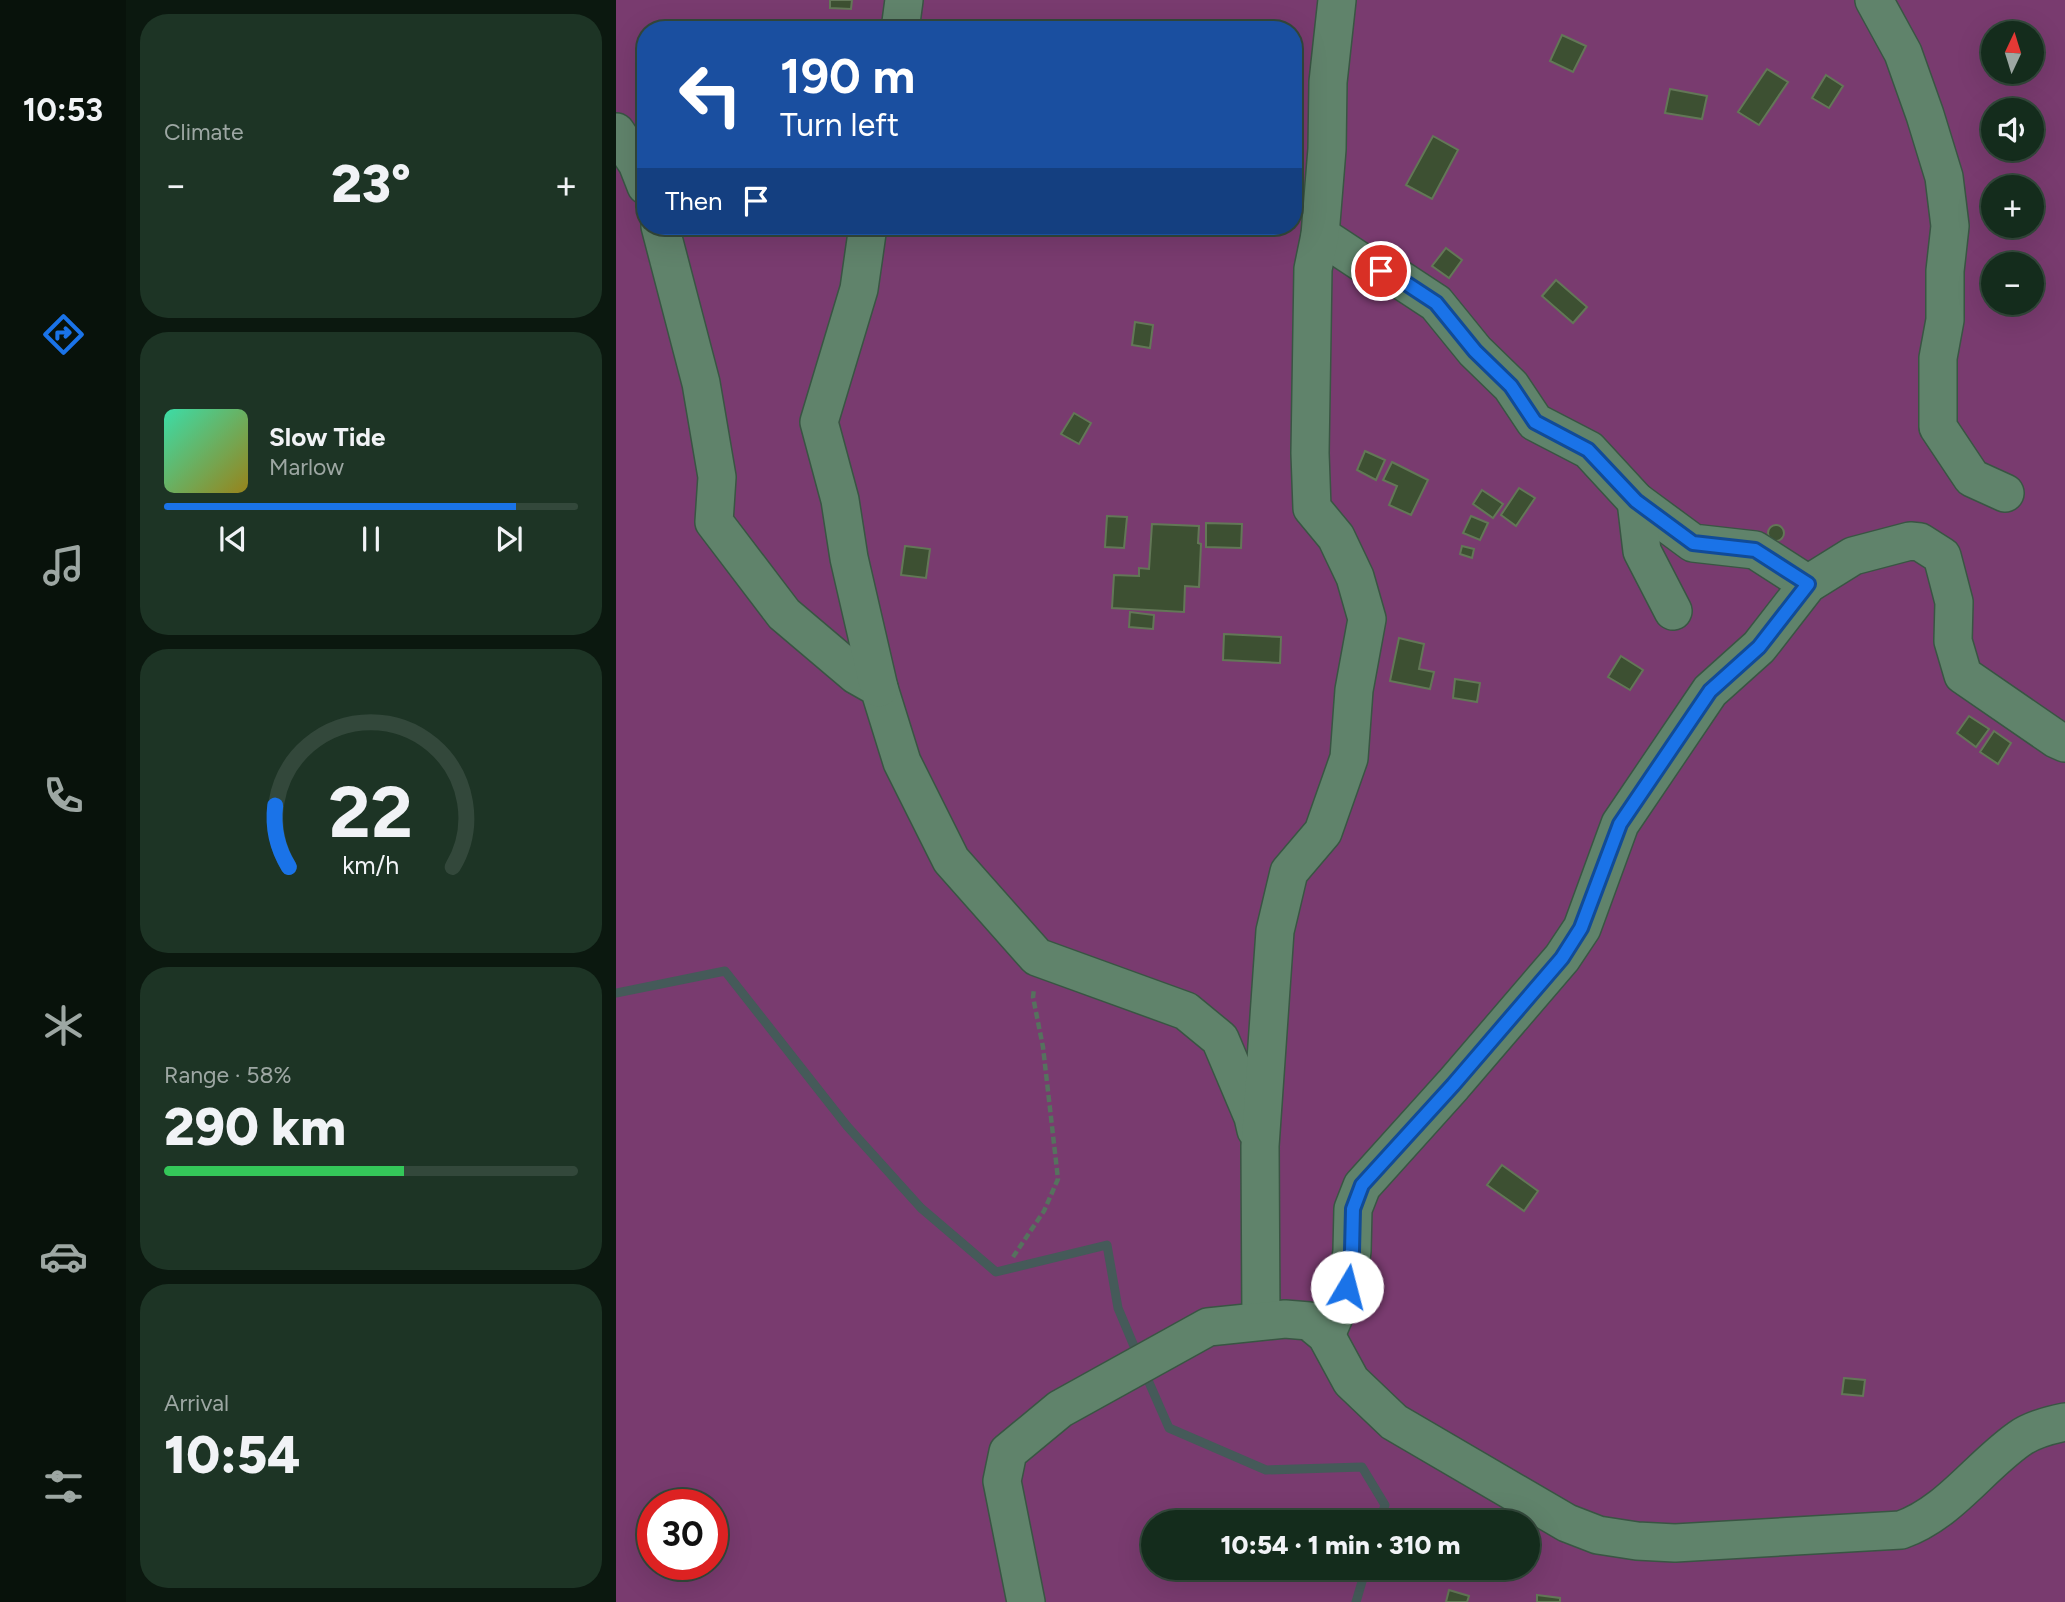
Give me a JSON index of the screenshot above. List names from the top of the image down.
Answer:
{
  "north": "top",
  "page": {
    "tabs": "10:53",
    "tile": [
      "Climate",
      ["Range · 58%", "290 km"],
      ["Arrival", "10:54"]
    ],
    "map_buttons": ["+", "−"],
    "turn": ["190 m", "Turn left"],
    "heat": ["−", "23°", "+"],
    "then": "Then",
    "song": ["Slow Tide", "Marlow"],
    "limit": "30",
    "trip": "10:54 · 1 min · 310 m",
    "gauge": ["22", "km/h"]
  }
}
